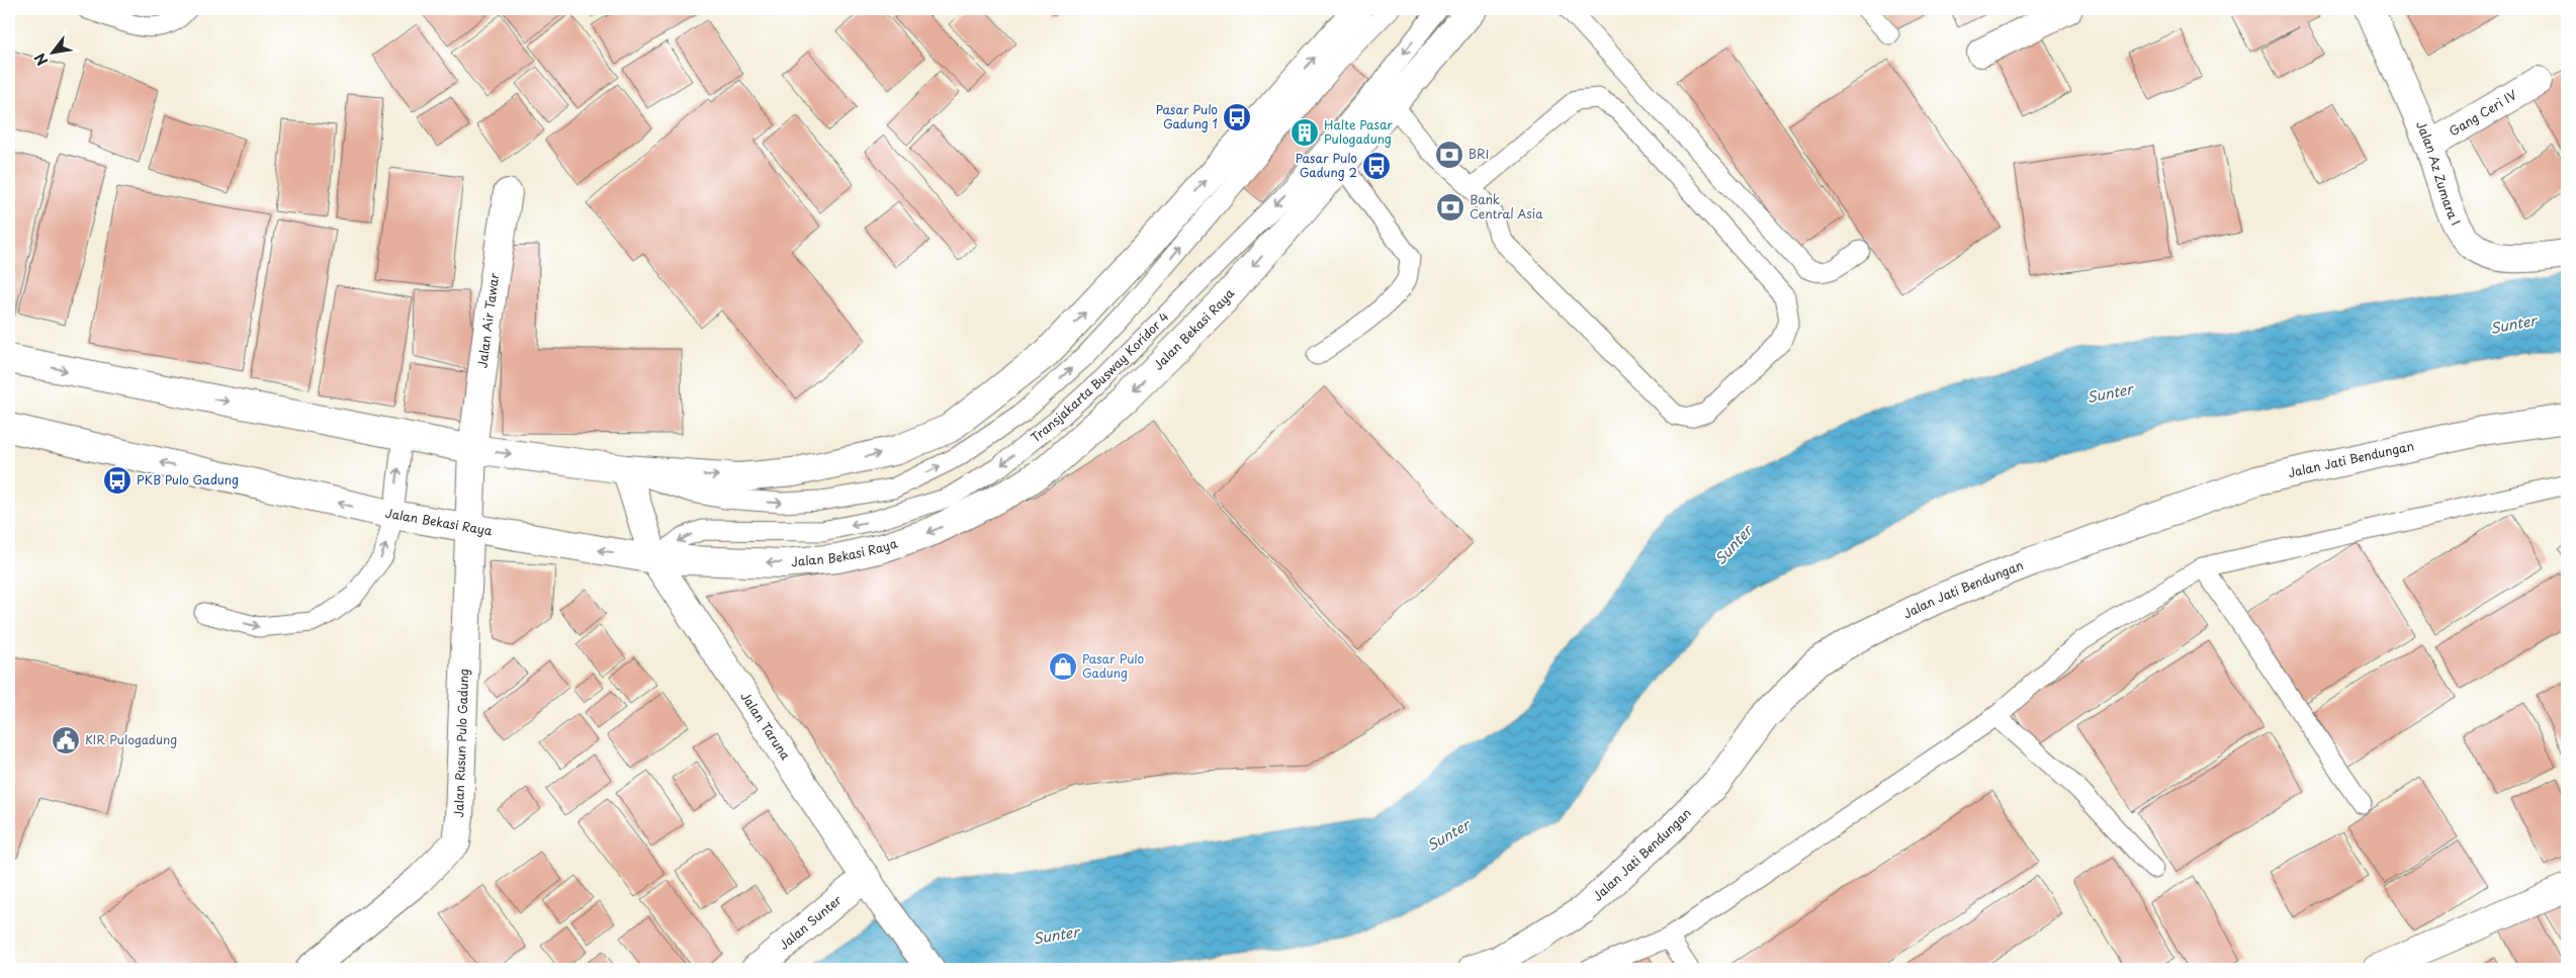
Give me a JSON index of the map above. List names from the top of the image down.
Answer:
{
  "streets": {
    "street": [
      "Gang Ceri IV",
      "Jalan Az Zumara I",
      "Jalan Air Tawar",
      "Jalan Bekasi Raya",
      "Jalan Jati Bendungan",
      "Jalan Taruna",
      "Jalan Rusun Pulo Gadung",
      "Jalan Sunter"
    ],
    "lane": ["Transjakarta Busway Koridor 4"]
  },
  "crossings": [
    ["Gang Ceri IV", "Jalan Az Zumara I"],
    ["Jalan Air Tawar", "Jalan Rusun Pulo Gadung"],
    ["Jalan Bekasi Raya", "Transjakarta Busway Koridor 4"],
    ["Jalan Bekasi Raya", "Jalan Taruna"],
    ["Jalan Bekasi Raya", "Jalan Rusun Pulo Gadung"],
    ["Transjakarta Busway Koridor 4", "Jalan Taruna"],
    ["Jalan Taruna", "Jalan Sunter"]
  ],
  "water": ["Sunter"],
  "places": {
    "bus stop": ["Pasar Pulo Gadung 1", "Pasar Pulo Gadung 2", "PKB Pulo Gadung"],
    "building": ["Halte Pasar Pulogadung"],
    "bank": ["BRI", "Bank Central Asia"],
    "shop": ["Pasar Pulo Gadung"],
    "public building": ["KIR Pulogadung"]
  },
  "north": "bottom left"
}
